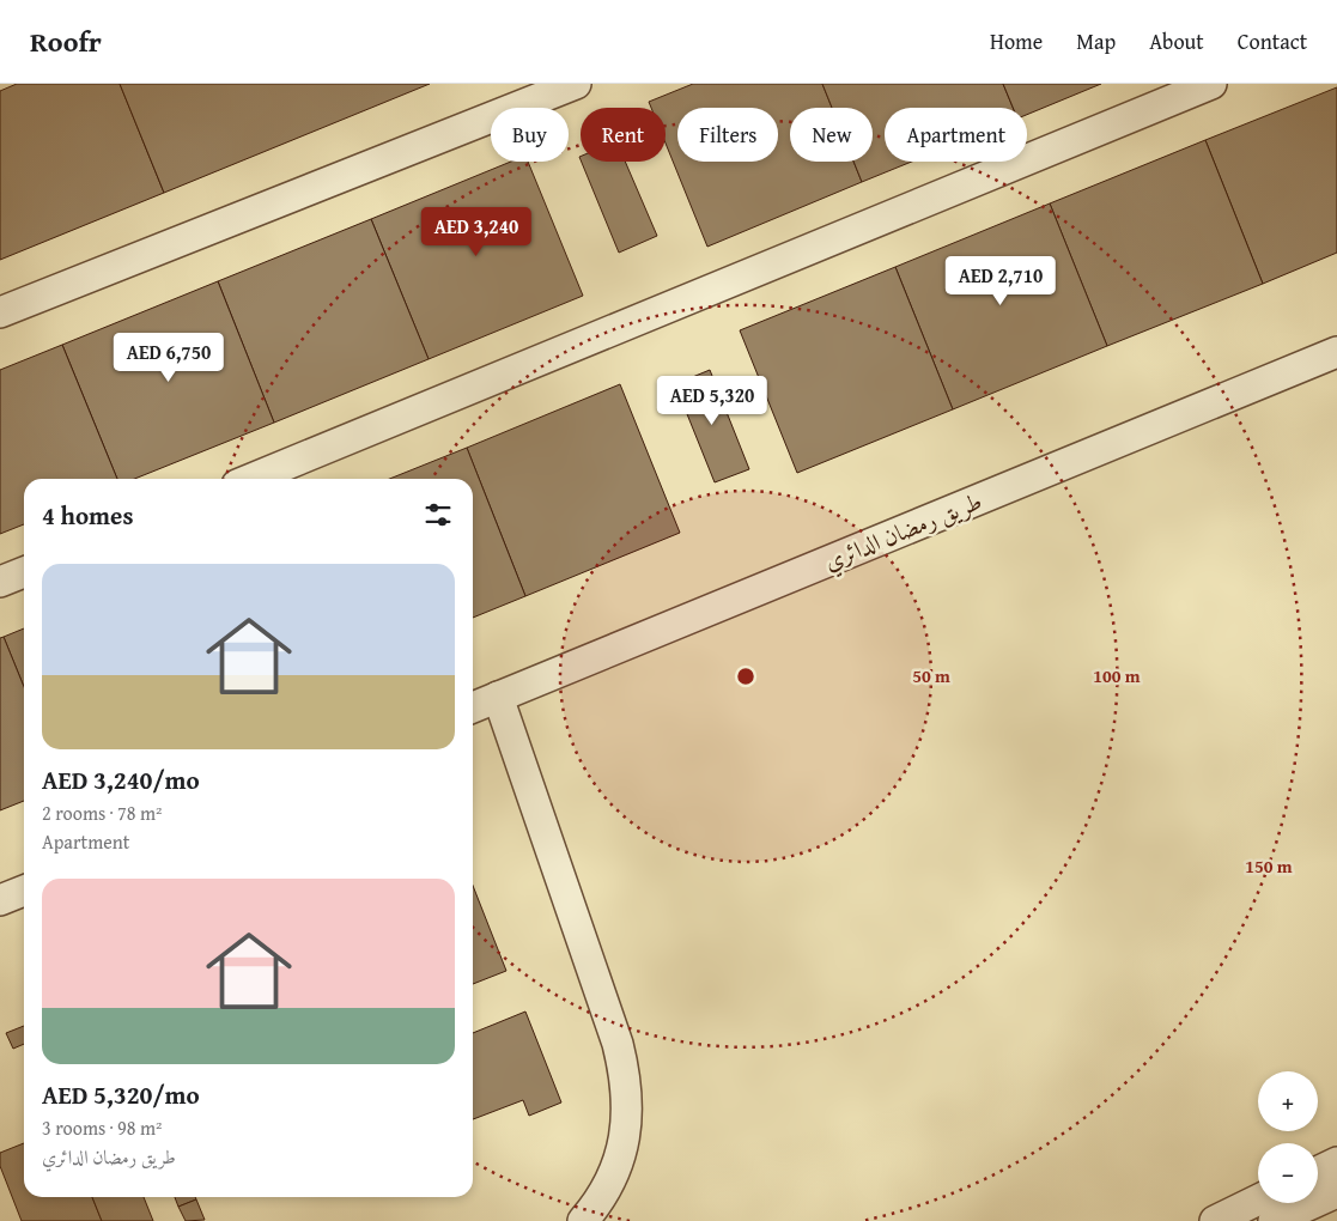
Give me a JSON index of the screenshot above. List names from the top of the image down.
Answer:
{
  "streets": {
    "street": ["طريق رمضان الدائري"]
  },
  "page": {
    "header": "Roofr",
    "nav": [
      "Home",
      "Map",
      "About",
      "Contact"
    ],
    "chip": [
      "Buy",
      "Rent",
      "Filters",
      "New",
      "Apartment"
    ],
    "price": [
      "AED 3,240",
      "AED 2,710",
      "AED 6,750",
      "AED 5,320"
    ],
    "heading": "4 homes",
    "list": [
      {
        "name": "AED 3,240/mo",
        "note": "2 rooms · 78 m² · Apartment"
      },
      {
        "name": "AED 5,320/mo",
        "note": "3 rooms · 98 m² · طريق رمضان الدائري"
      }
    ],
    "map_buttons": ["+", "−"]
  },
  "rings": ["50 m", "100 m", "150 m"]
}
